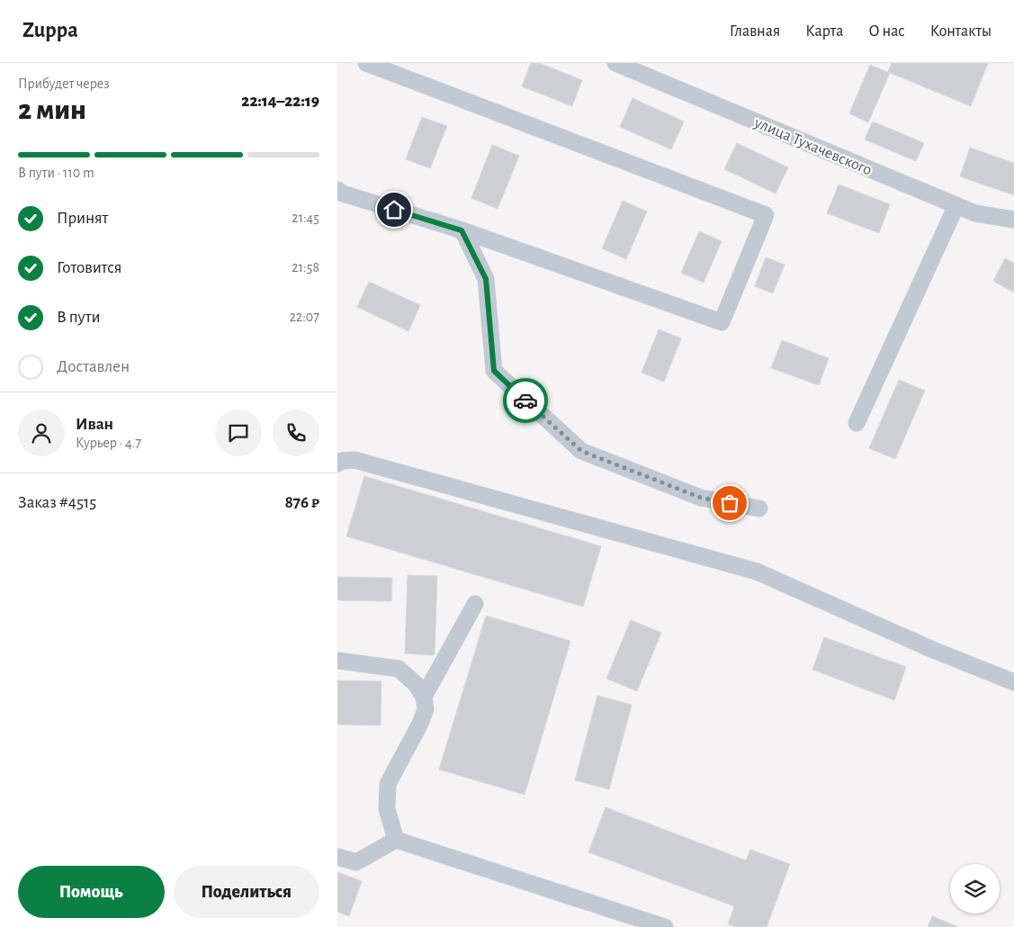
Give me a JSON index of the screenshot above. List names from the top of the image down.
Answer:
{
  "streets": {
    "street": ["улица Тухачевского"]
  },
  "page": {
    "header": "Zuppa",
    "nav": [
      "Главная",
      "Карта",
      "О нас",
      "Контакты"
    ],
    "heading": ["2 мин", "Прибудет через", "22:14–22:19"],
    "panel": [
      "Иван",
      "Курьер · 4.7",
      "Заказ #4515",
      "876 ₽"
    ],
    "bar": "В пути · 110 m",
    "list": [
      ["Принят", "21:45"],
      ["Готовится", "21:58"],
      ["В пути", "22:07"],
      "Доставлен"
    ],
    "buttons": ["Помощь", "Поделиться"]
  }
}
